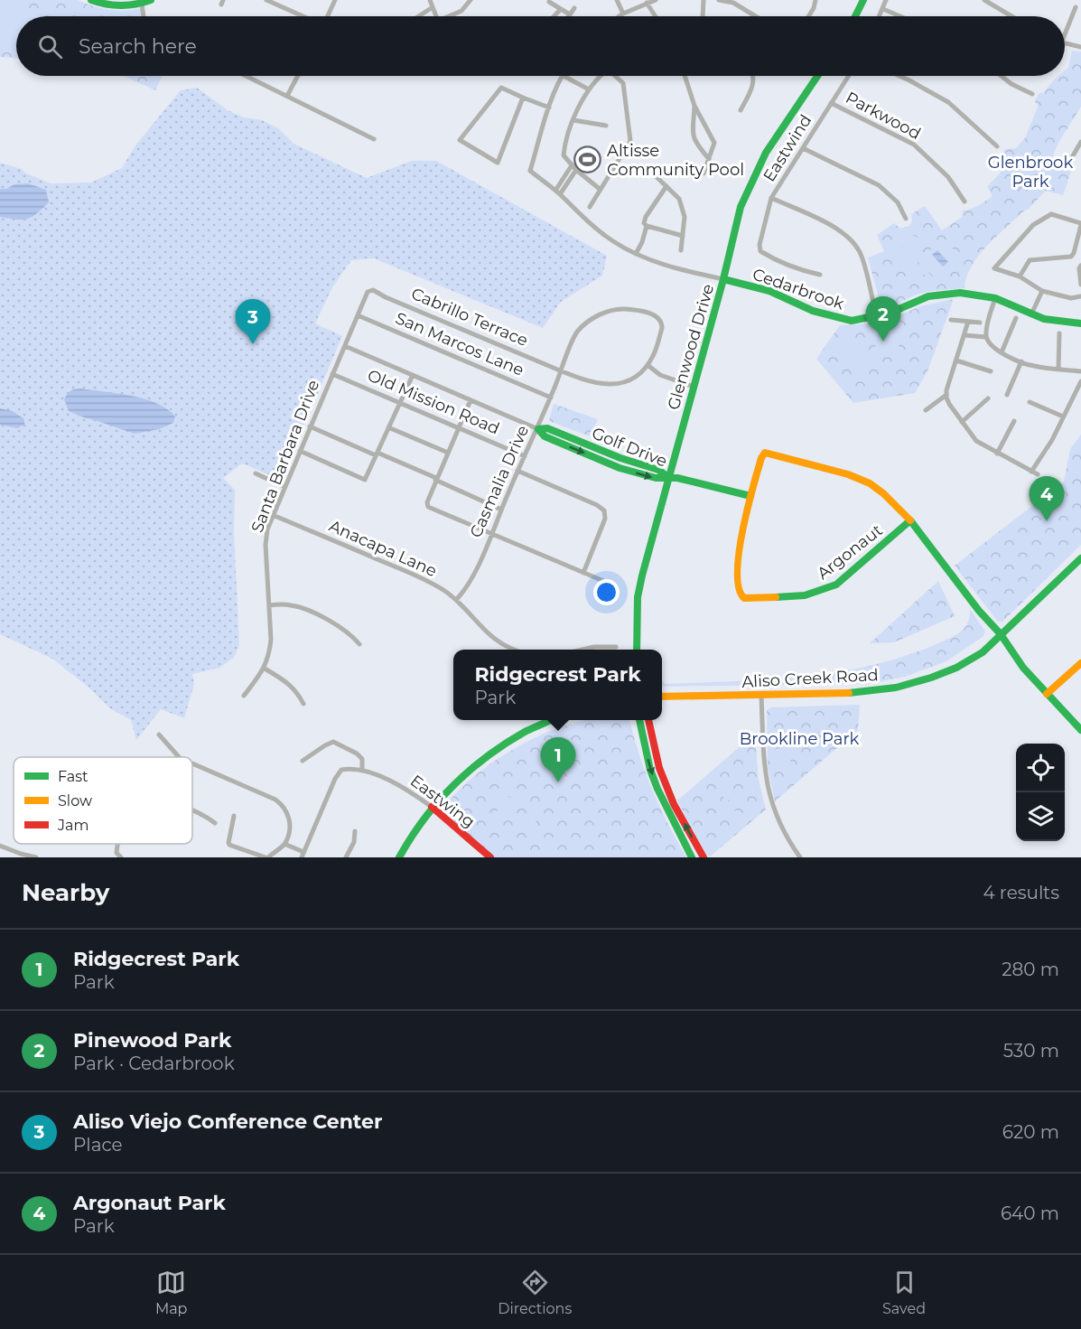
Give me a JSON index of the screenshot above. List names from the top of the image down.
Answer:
{
  "streets": {
    "main road": [
      "Cedarbrook",
      "Glenwood Drive",
      "Golf Drive",
      "Argonaut",
      "Aliso Creek Road",
      "Eastwing"
    ],
    "street": [
      "Parkwood",
      "Eastwind",
      "Cabrillo Terrace",
      "San Marcos Lane",
      "Old Mission Road",
      "Santa Barbara Drive",
      "Casmalia Drive",
      "Anacapa Lane"
    ]
  },
  "crossings": [
    ["Parkwood", "Eastwind"],
    ["Cedarbrook", "Glenwood Drive"],
    ["Cabrillo Terrace", "Santa Barbara Drive"],
    ["Cabrillo Terrace", "Casmalia Drive"],
    ["San Marcos Lane", "Santa Barbara Drive"],
    ["San Marcos Lane", "Casmalia Drive"],
    ["Glenwood Drive", "Golf Drive"],
    ["Old Mission Road", "Santa Barbara Drive"],
    ["Old Mission Road", "Casmalia Drive"],
    ["Golf Drive", "Santa Barbara Drive"],
    ["Golf Drive", "Casmalia Drive"],
    ["Santa Barbara Drive", "Anacapa Lane"],
    ["Casmalia Drive", "Anacapa Lane"],
    ["Argonaut", "Aliso Creek Road"]
  ],
  "parks": ["Glenbrook Park", "Brookline Park"],
  "places": {
    "sports": ["Altisse Community Pool"]
  },
  "legend": ["Fast", "Slow", "Jam"],
  "page": {
    "search": "Search here",
    "pins": [
      "2",
      "3",
      "4",
      "1"
    ],
    "popup": ["Ridgecrest Park", "Park"],
    "heading": ["Nearby", "4 results"],
    "list": [
      {
        "mark": "1",
        "name": "Ridgecrest Park",
        "note": "Park",
        "value": "280 m"
      },
      {
        "mark": "2",
        "name": "Pinewood Park",
        "note": "Park · Cedarbrook",
        "value": "530 m"
      },
      {
        "mark": "3",
        "name": "Aliso Viejo Conference Center",
        "note": "Place",
        "value": "620 m"
      },
      {
        "mark": "4",
        "name": "Argonaut Park",
        "note": "Park",
        "value": "640 m"
      }
    ],
    "nav": ["Map", "Directions", "Saved"]
  }
}
